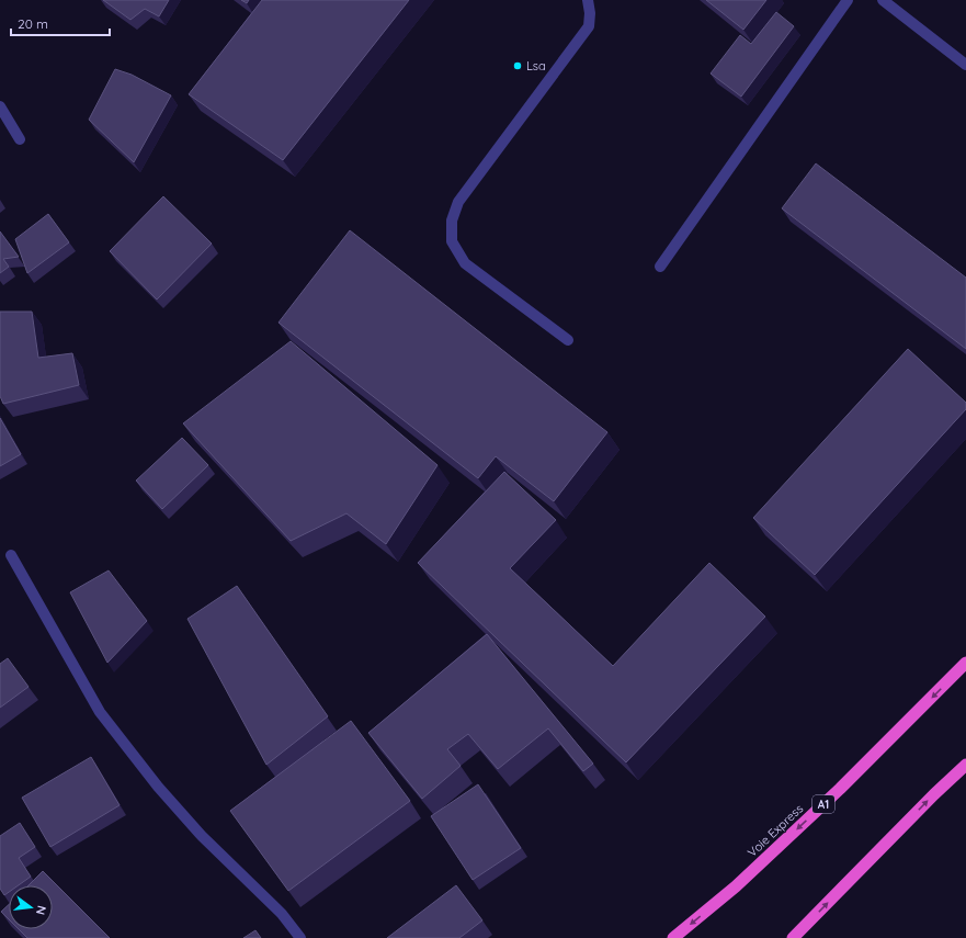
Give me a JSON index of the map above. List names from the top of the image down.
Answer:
{
  "streets": {
    "highway": ["A1", "Voie Express"]
  },
  "places": ["Lsa"],
  "scale_bar": "20 m",
  "north": "right"
}
